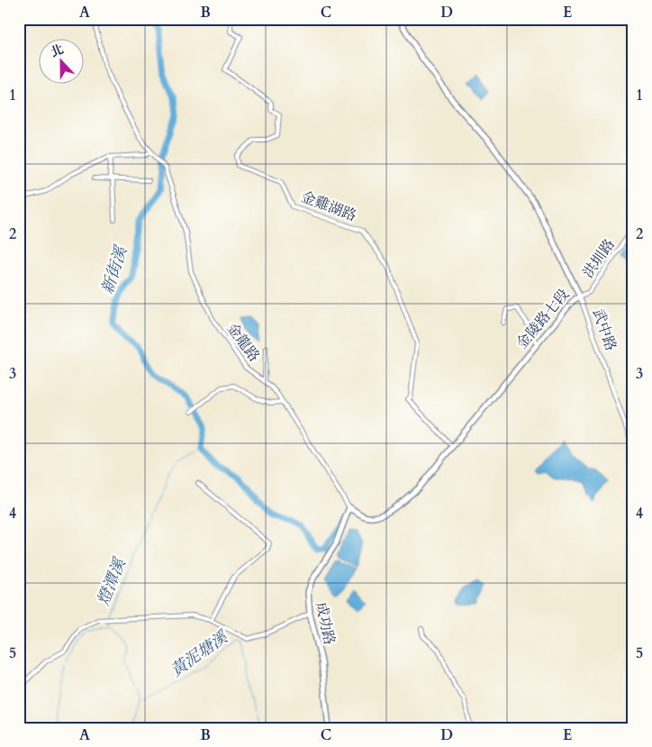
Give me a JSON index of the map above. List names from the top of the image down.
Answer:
{
  "streets": {
    "street": [
      "金雞湖路",
      "洪圳路",
      "金陵路七段",
      "武中路",
      "金龍路",
      "成功路"
    ]
  },
  "crossings": [
    ["金雞湖路", "金陵路七段"],
    ["洪圳路", "金陵路七段"],
    ["洪圳路", "武中路"],
    ["金陵路七段", "武中路"],
    ["金陵路七段", "金龍路"],
    ["金陵路七段", "成功路"],
    ["金龍路", "成功路"]
  ],
  "water": ["新街溪", "燈潭溪", "黃泥塘溪"],
  "north": "top",
  "grid": {
    "columns": [
      "A",
      "B",
      "C",
      "D",
      "E"
    ],
    "rows": [
      "1",
      "2",
      "3",
      "4",
      "5"
    ]
  }
}
